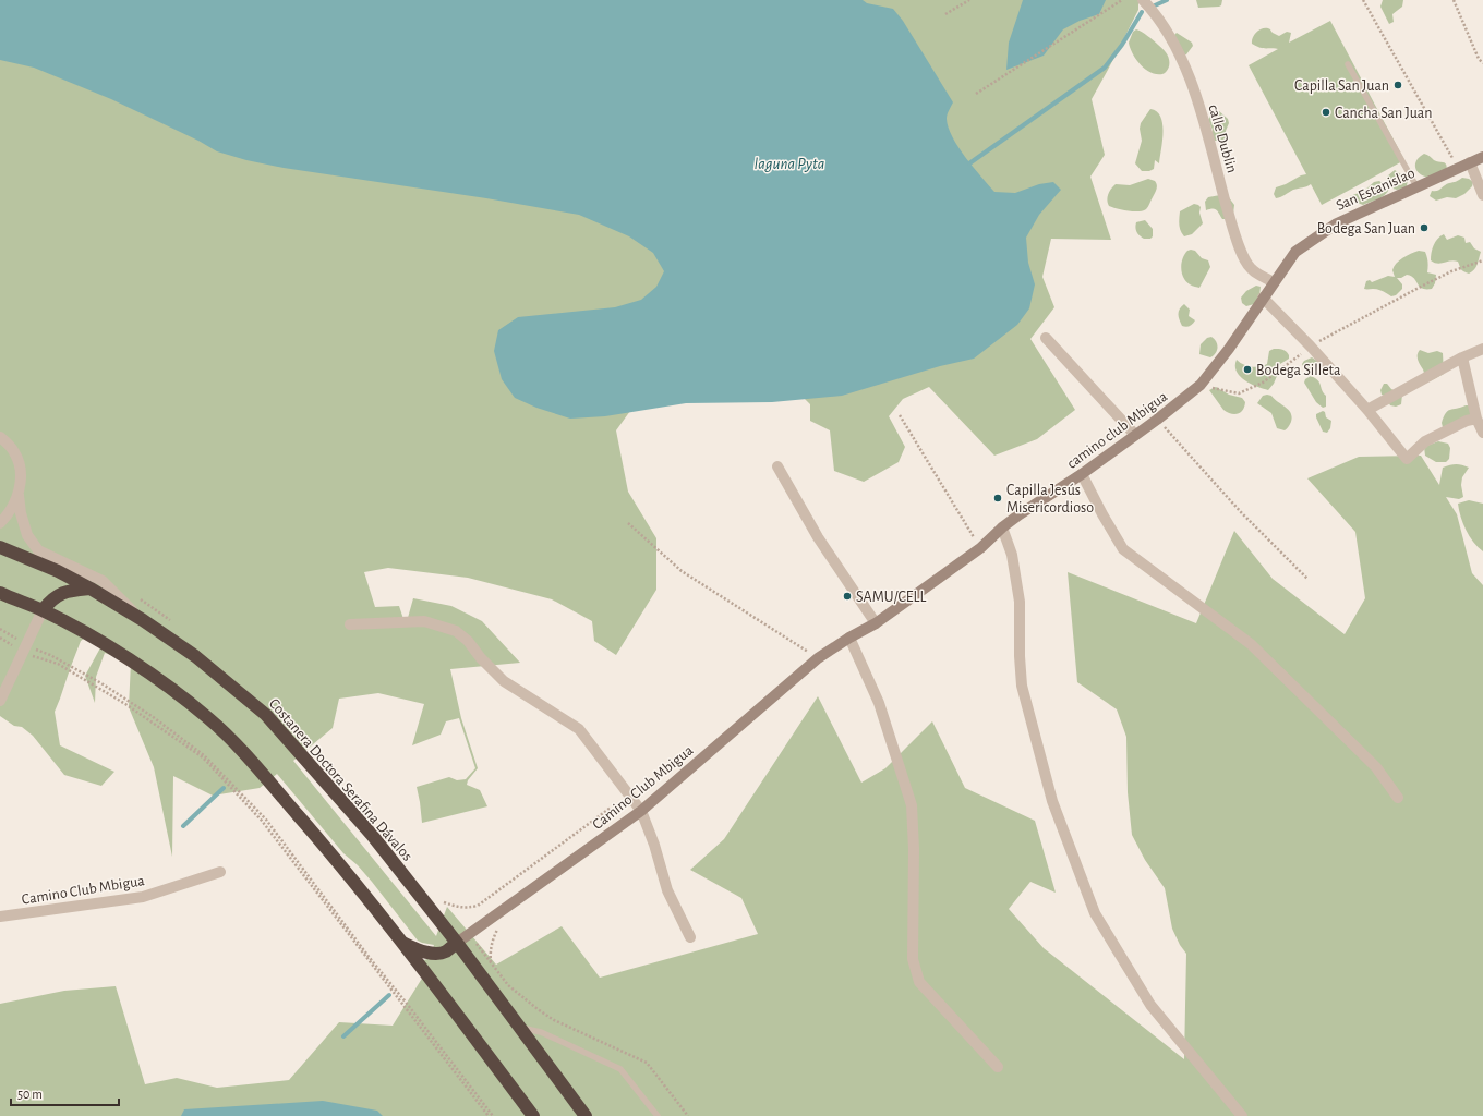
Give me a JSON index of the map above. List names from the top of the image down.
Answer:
{
  "streets": {
    "highway": ["Costanera Doctora Serafina Dávalos"],
    "main road": ["San Estanislao", "camino club Mbigua", "Camino Club Mbigua"],
    "street": ["calle Dublin"]
  },
  "crossings": [
    ["calle Dublin", "San Estanislao"],
    ["calle Dublin", "camino club Mbigua"],
    ["San Estanislao", "camino club Mbigua"],
    ["camino club Mbigua", "Camino Club Mbigua"],
    ["Costanera Doctora Serafina Dávalos", "Camino Club Mbigua"]
  ],
  "water": ["laguna Pyta"],
  "places": [
    "Capilla San Juan",
    "Cancha San Juan",
    "Bodega San Juan",
    "Bodega Silleta",
    "Capilla Jesús Misericordioso",
    "SAMU/CELL"
  ],
  "scale_bar": "50 m"
}
